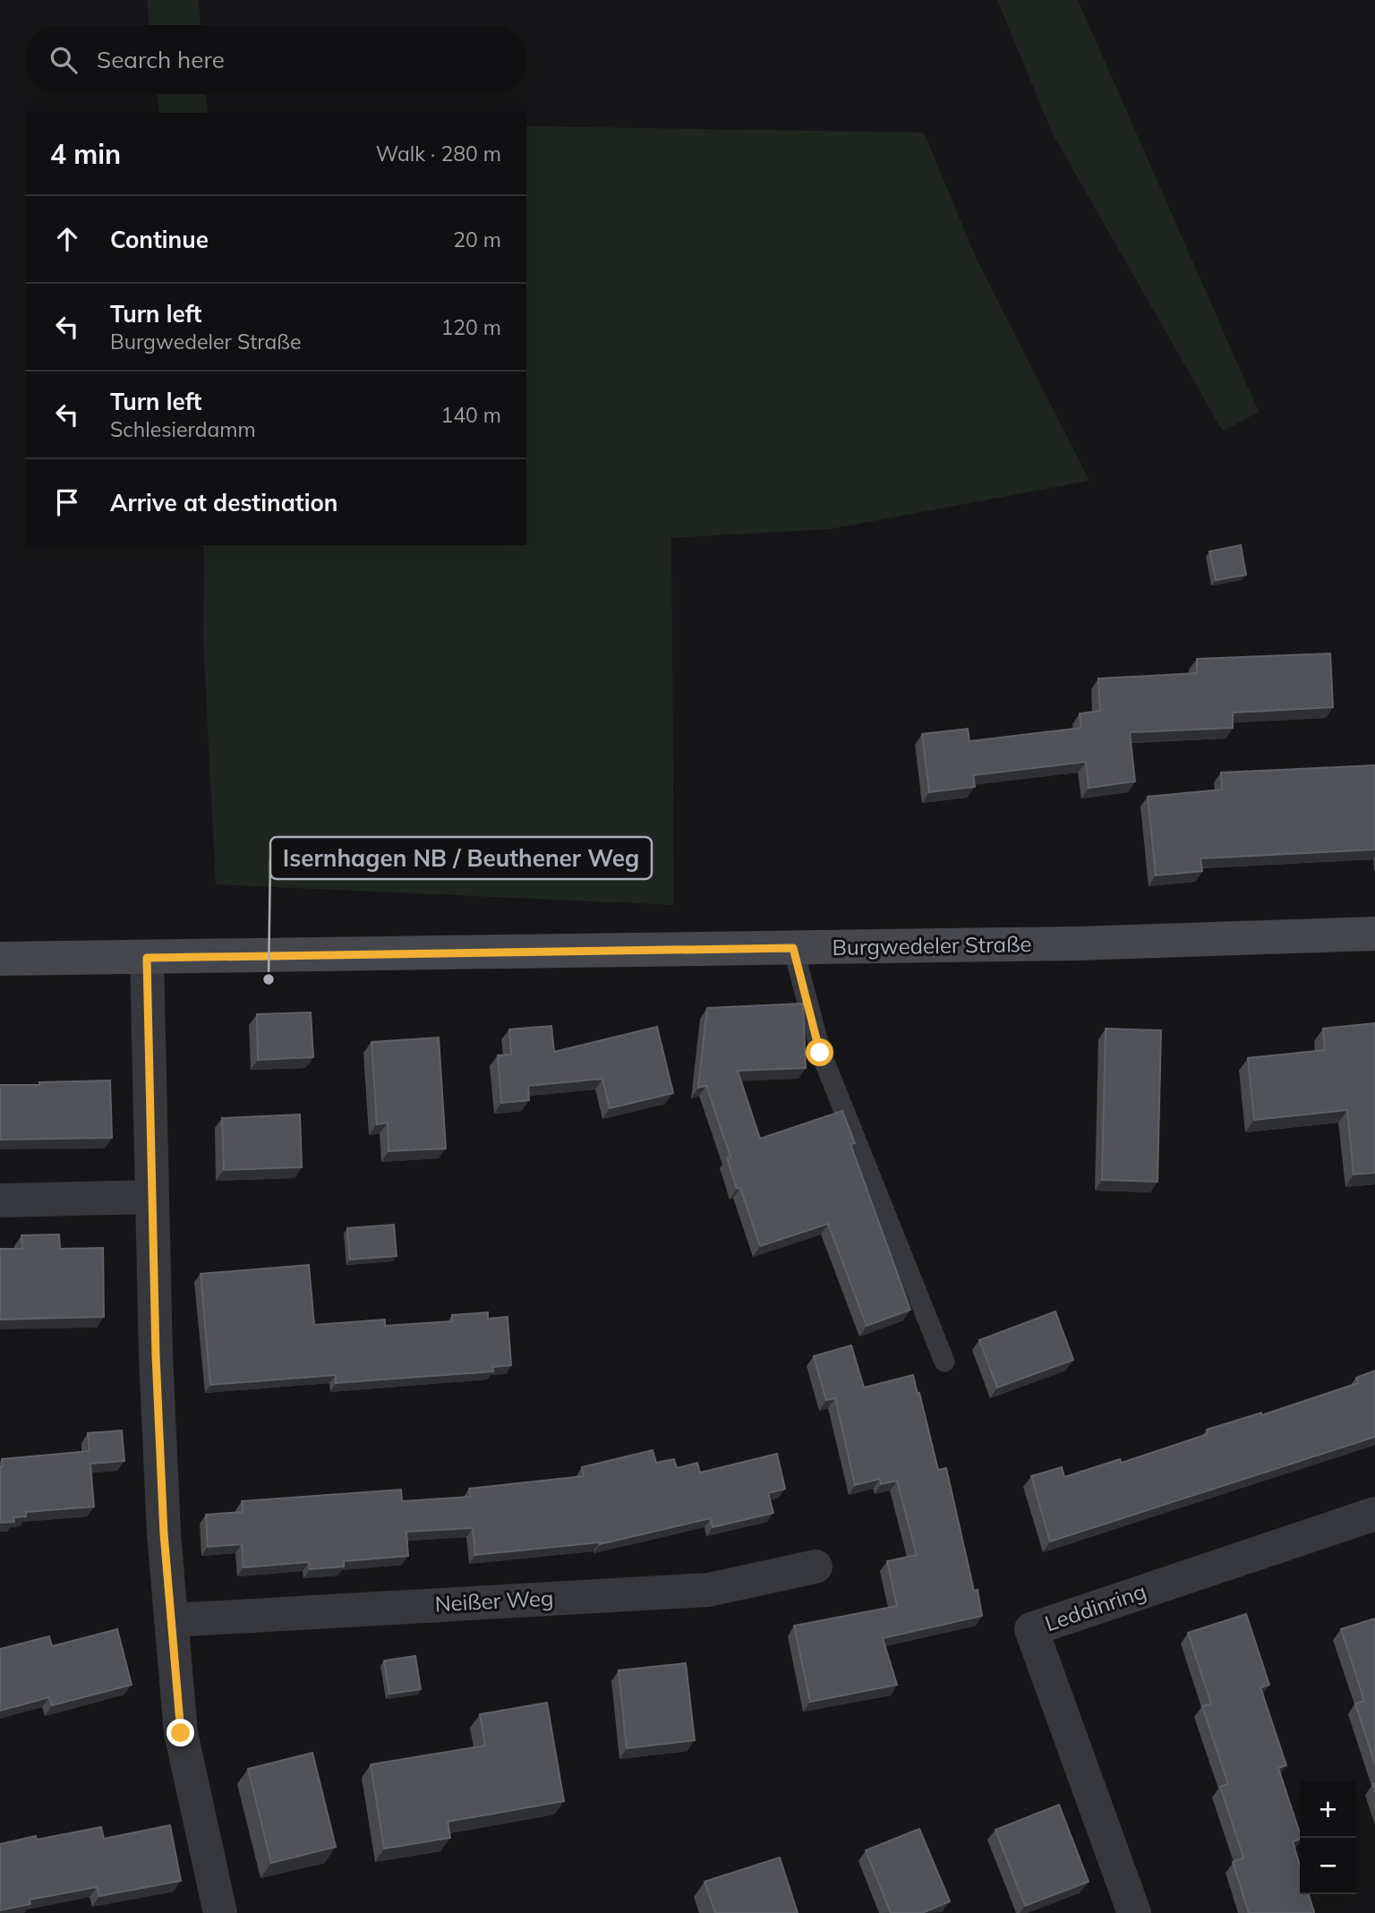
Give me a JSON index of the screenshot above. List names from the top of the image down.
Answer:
{
  "streets": {
    "main road": ["Burgwedeler Straße"],
    "street": ["Neißer Weg", "Leddinring"]
  },
  "places": ["Isernhagen NB / Beuthener Weg"],
  "page": {
    "search": "Search here",
    "heading": ["4 min", "Walk · 280 m"],
    "list": [
      ["Continue", "20 m"],
      ["Turn left", "Burgwedeler Straße", "120 m"],
      ["Turn left", "Schlesierdamm", "140 m"],
      "Arrive at destination"
    ],
    "map_buttons": ["+", "−"]
  }
}
